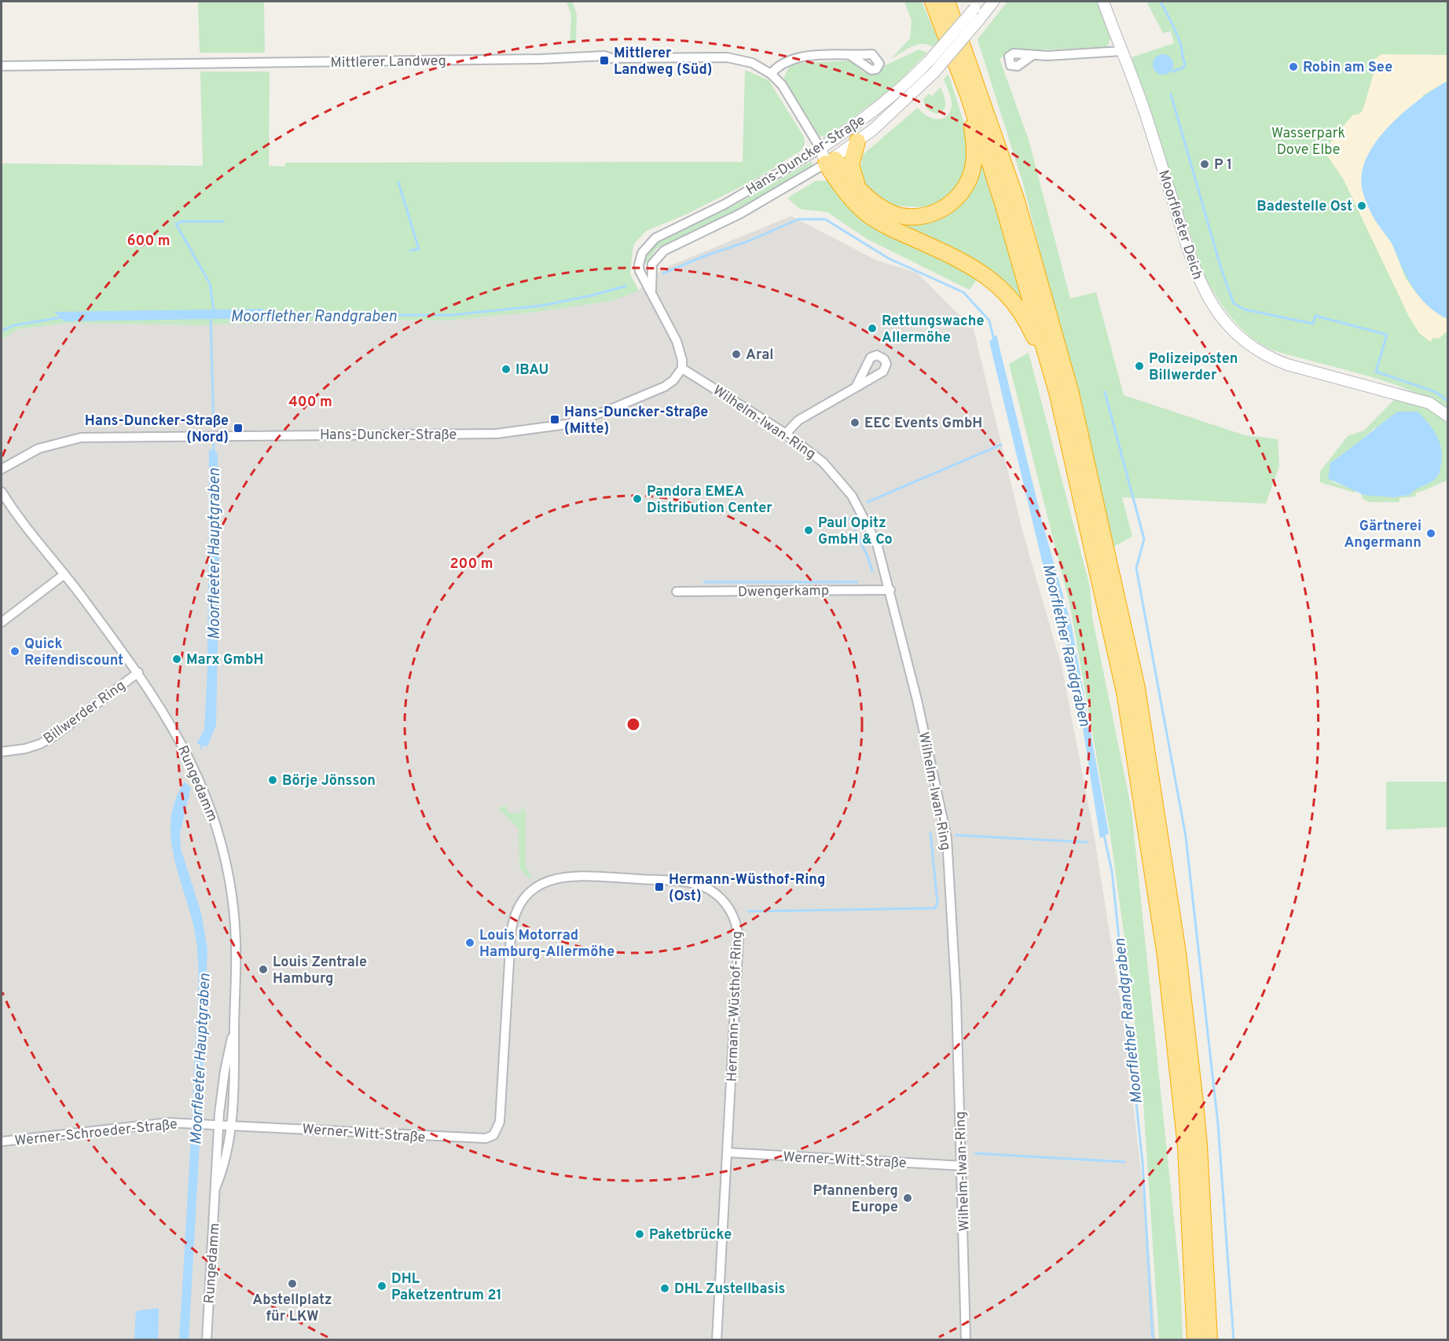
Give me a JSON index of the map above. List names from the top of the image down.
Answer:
{
  "streets": {
    "street": [
      "Mittlerer Landweg",
      "Hans-Duncker-Straße",
      "Moorfleeter Deich",
      "Wilhelm-Iwan-Ring",
      "Dwengerkamp",
      "Billwerder Ring",
      "Rungedamm",
      "Hermann-Wüsthof-Ring",
      "Werner-Schroeder-Straße",
      "Werner-Witt-Straße"
    ]
  },
  "crossings": [
    ["Mittlerer Landweg", "Hans-Duncker-Straße"],
    ["Hans-Duncker-Straße", "Wilhelm-Iwan-Ring"],
    ["Wilhelm-Iwan-Ring", "Dwengerkamp"],
    ["Wilhelm-Iwan-Ring", "Werner-Witt-Straße"],
    ["Billwerder Ring", "Rungedamm"],
    ["Rungedamm", "Werner-Schroeder-Straße"],
    ["Rungedamm", "Werner-Witt-Straße"],
    ["Hermann-Wüsthof-Ring", "Werner-Witt-Straße"],
    ["Werner-Schroeder-Straße", "Werner-Witt-Straße"]
  ],
  "water": ["Moorflether Randgraben", "Moorfleeter Hauptgraben"],
  "parks": ["Wasserpark Dove Elbe"],
  "places": {
    "transit": [
      "Mittlerer Landweg (Süd)",
      "Hans-Duncker-Straße (Mitte)",
      "Hans-Duncker-Straße (Nord)",
      "Hermann-Wüsthof-Ring (Ost)"
    ],
    "other": [
      "Robin am See",
      "P 1",
      "Badestelle Ost",
      "Rettungswache Allermöhe",
      "Aral",
      "Polizeiposten Billwerder",
      "IBAU",
      "EEC Events GmbH",
      "Pandora EMEA Distribution Center",
      "Paul Opitz GmbH & Co",
      "Gärtnerei Angermann",
      "Quick Reifendiscount",
      "Marx GmbH",
      "Börje Jönsson",
      "Louis Motorrad Hamburg-Allermöhe",
      "Louis Zentrale Hamburg",
      "Pfannenberg Europe",
      "Paketbrücke",
      "Abstellplatz für LKW",
      "DHL Paketzentrum 21",
      "DHL Zustellbasis"
    ]
  },
  "rings": ["600 m", "400 m", "200 m"]
}
